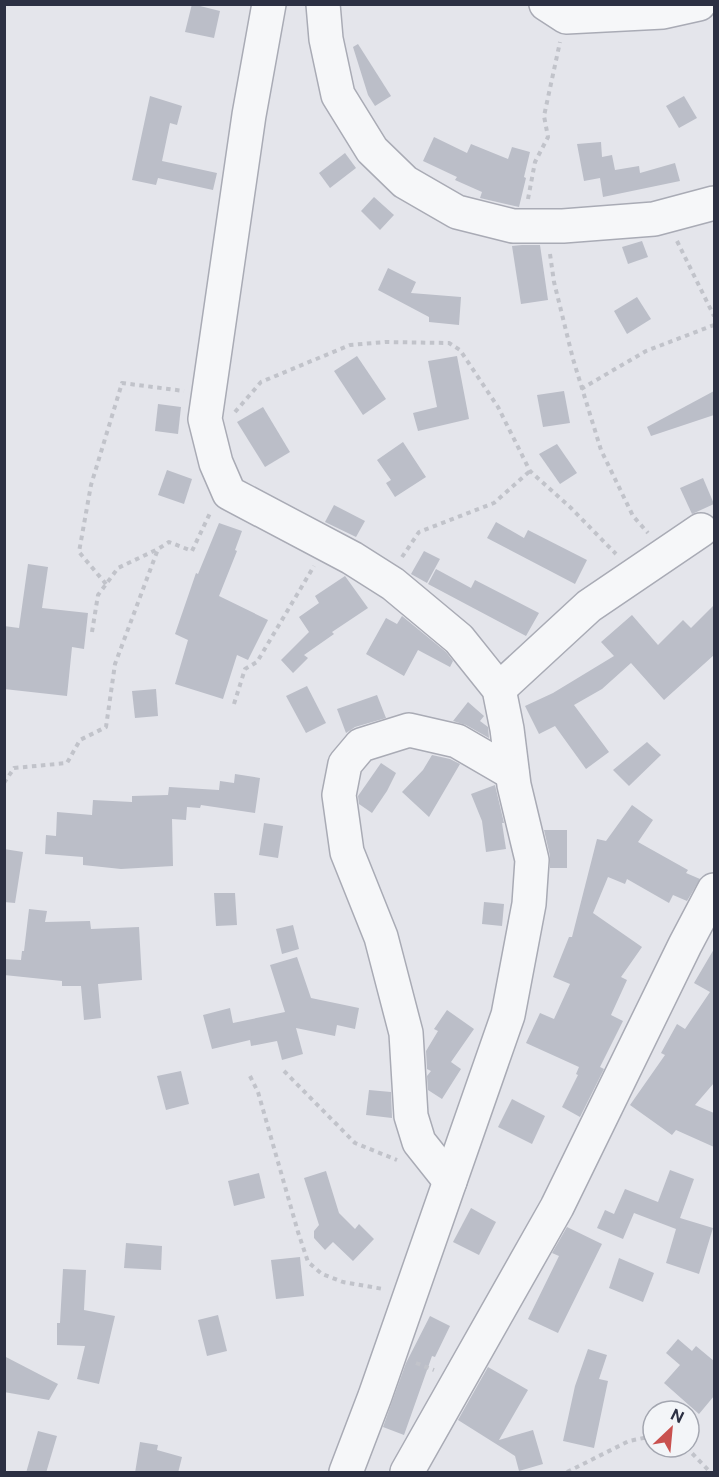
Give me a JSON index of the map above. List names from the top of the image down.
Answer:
{
  "north": "top right"
}
